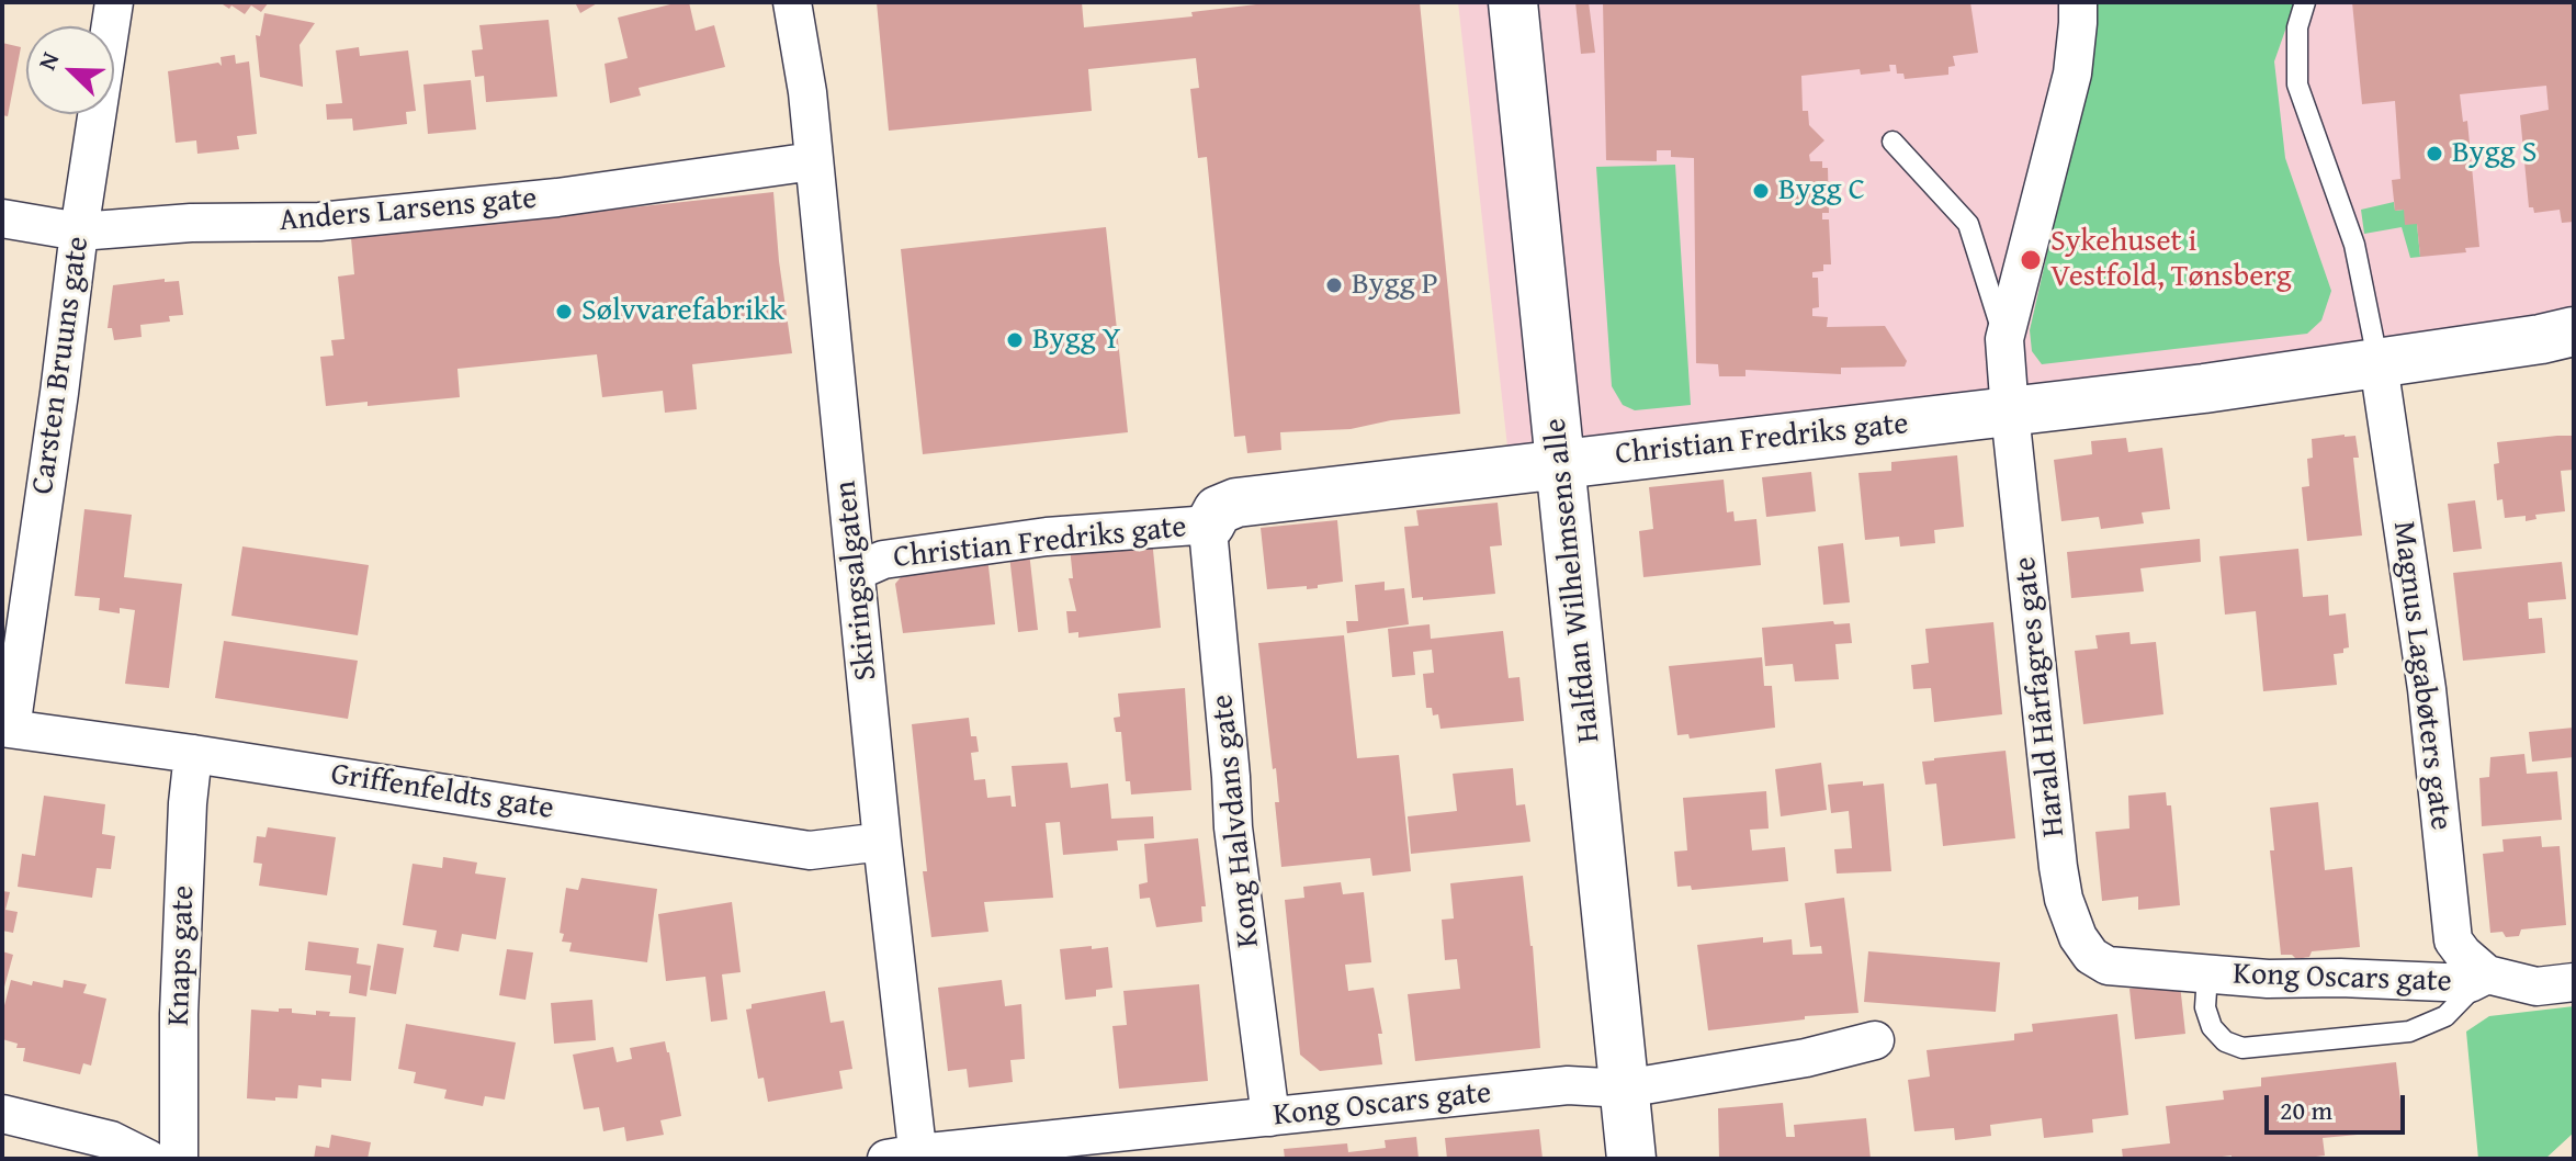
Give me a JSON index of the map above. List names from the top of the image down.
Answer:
{
  "streets": {
    "street": [
      "Anders Larsens gate",
      "Carsten Bruuns gate",
      "Christian Fredriks gate",
      "Skiringsalgaten",
      "Halfdan Wilhelmsens alle",
      "Magnus Lagabøters gate",
      "Harald Hårfagres gate",
      "Griffenfeldts gate",
      "Kong Halvdans gate",
      "Knaps gate",
      "Kong Oscars gate"
    ]
  },
  "crossings": [
    ["Anders Larsens gate", "Carsten Bruuns gate"],
    ["Anders Larsens gate", "Skiringsalgaten"],
    ["Carsten Bruuns gate", "Griffenfeldts gate"],
    ["Christian Fredriks gate", "Skiringsalgaten"],
    ["Christian Fredriks gate", "Halfdan Wilhelmsens alle"],
    ["Christian Fredriks gate", "Magnus Lagabøters gate"],
    ["Christian Fredriks gate", "Harald Hårfagres gate"],
    ["Christian Fredriks gate", "Kong Halvdans gate"],
    ["Skiringsalgaten", "Griffenfeldts gate"],
    ["Skiringsalgaten", "Kong Oscars gate"],
    ["Halfdan Wilhelmsens alle", "Kong Oscars gate"],
    ["Magnus Lagabøters gate", "Kong Oscars gate"],
    ["Harald Hårfagres gate", "Kong Oscars gate"],
    ["Griffenfeldts gate", "Knaps gate"],
    ["Kong Halvdans gate", "Kong Oscars gate"]
  ],
  "places": [
    "Bygg S",
    "Bygg C",
    "Sykehuset i Vestfold, Tønsberg",
    "Bygg P",
    "Sølvvarefabrikk",
    "Bygg Y"
  ],
  "scale_bar": "20 m",
  "north": "top left"
}
